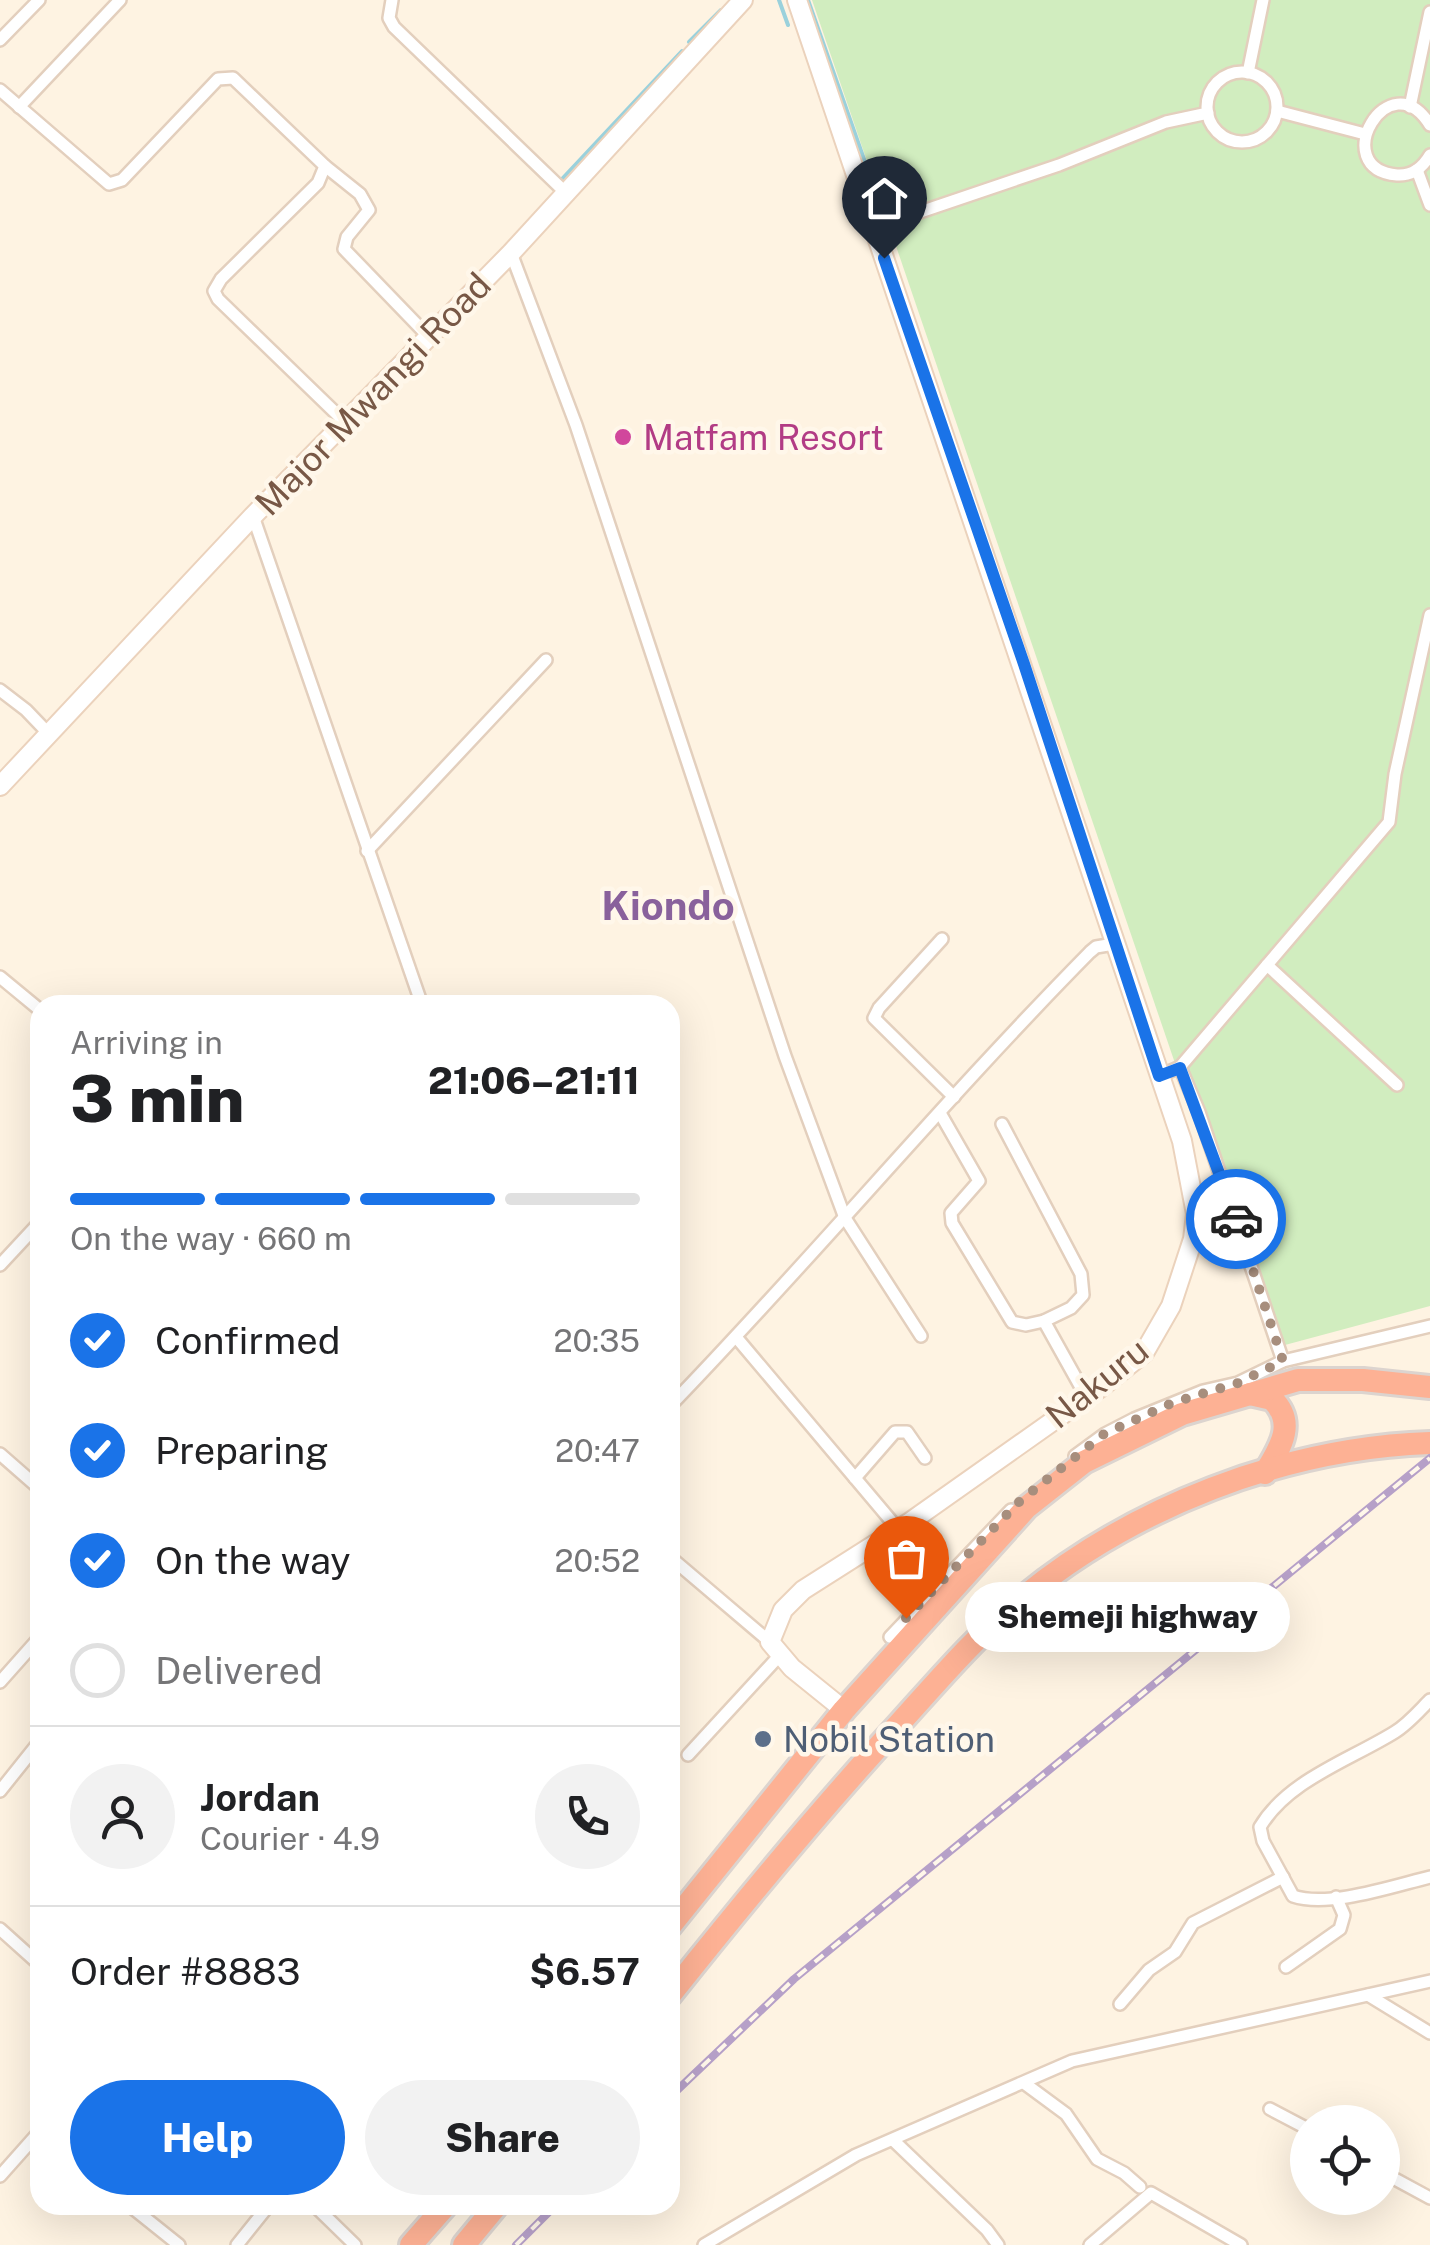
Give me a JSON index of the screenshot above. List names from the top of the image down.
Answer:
{
  "streets": {
    "main road": ["Major Mwangi Road", "Nakuru"]
  },
  "districts": ["Kiondo"],
  "places": ["Matfam Resort", "Shemeji highway", "Nobil Station"],
  "page": {
    "heading": ["3 min", "Arriving in", "21:06–21:11"],
    "panel": [
      "Jordan",
      "Courier · 4.9",
      "Order #8883",
      "$6.57"
    ],
    "bar": "On the way · 660 m",
    "list": [
      ["Confirmed", "20:35"],
      ["Preparing", "20:47"],
      ["On the way", "20:52"],
      "Delivered"
    ],
    "bubble": "Shemeji highway",
    "buttons": ["Help", "Share"]
  }
}
